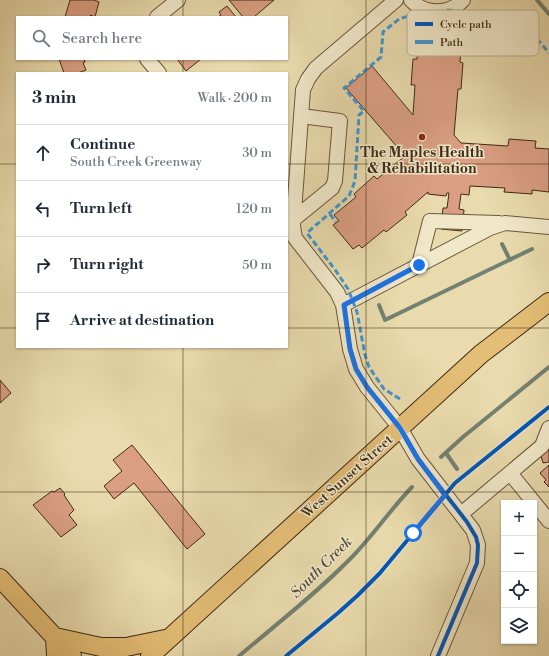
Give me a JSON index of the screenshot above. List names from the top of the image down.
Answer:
{
  "streets": {
    "main road": ["West Sunset Street"]
  },
  "water": ["South Creek"],
  "places": ["The Maples Health & Rehabilitation"],
  "legend": ["Cycle path", "Path"],
  "page": {
    "search": "Search here",
    "heading": ["3 min", "Walk · 200 m"],
    "list": [
      ["Continue", "South Creek Greenway", "30 m"],
      ["Turn left", "120 m"],
      ["Turn right", "50 m"],
      "Arrive at destination"
    ],
    "map_buttons": ["+", "−"]
  }
}
